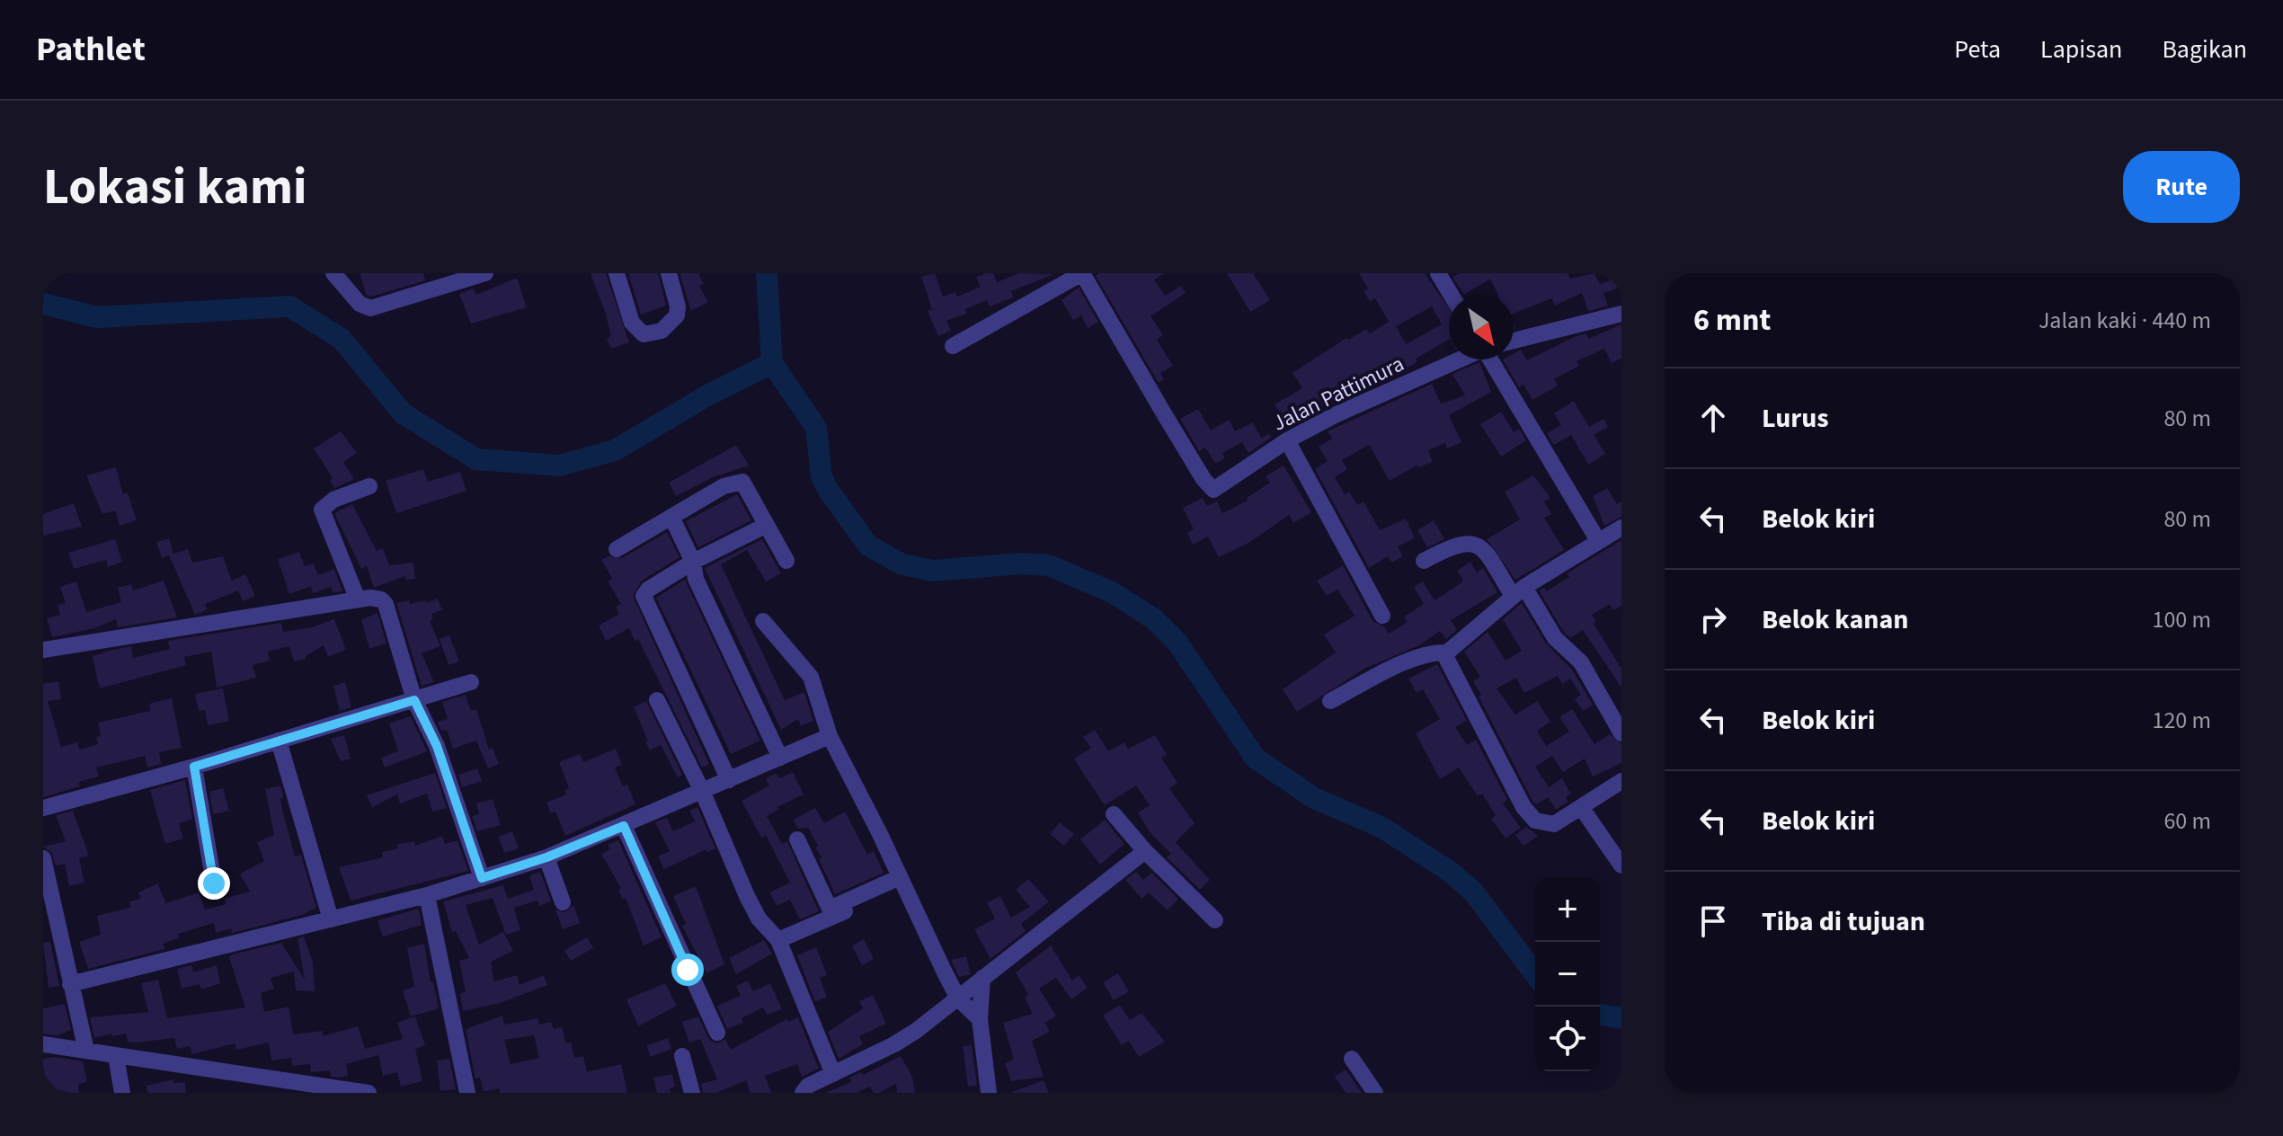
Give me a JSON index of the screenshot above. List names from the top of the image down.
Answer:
{
  "streets": {
    "street": ["Jalan Pattimura"]
  },
  "north": "bottom right",
  "page": {
    "header": "Pathlet",
    "nav": ["Peta", "Lapisan", "Bagikan"],
    "buttons": "Rute",
    "title": "Lokasi kami",
    "heading": ["6 mnt", "Jalan kaki · 440 m"],
    "list": [
      ["Lurus", "80 m"],
      ["Belok kiri", "80 m"],
      ["Belok kanan", "100 m"],
      ["Belok kiri", "120 m"],
      ["Belok kiri", "60 m"],
      "Tiba di tujuan"
    ],
    "map_buttons": ["+", "−"]
  }
}
